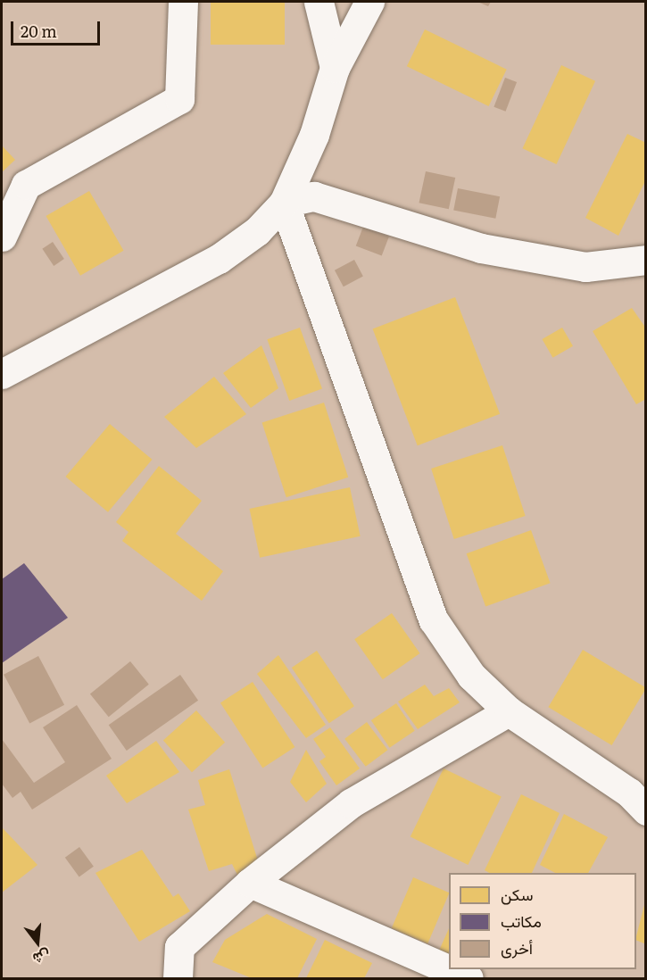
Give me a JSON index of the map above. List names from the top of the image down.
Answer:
{
  "legend": ["سكن", "مكاتب", "أخرى"],
  "scale_bar": "20 m",
  "north": "bottom"
}
